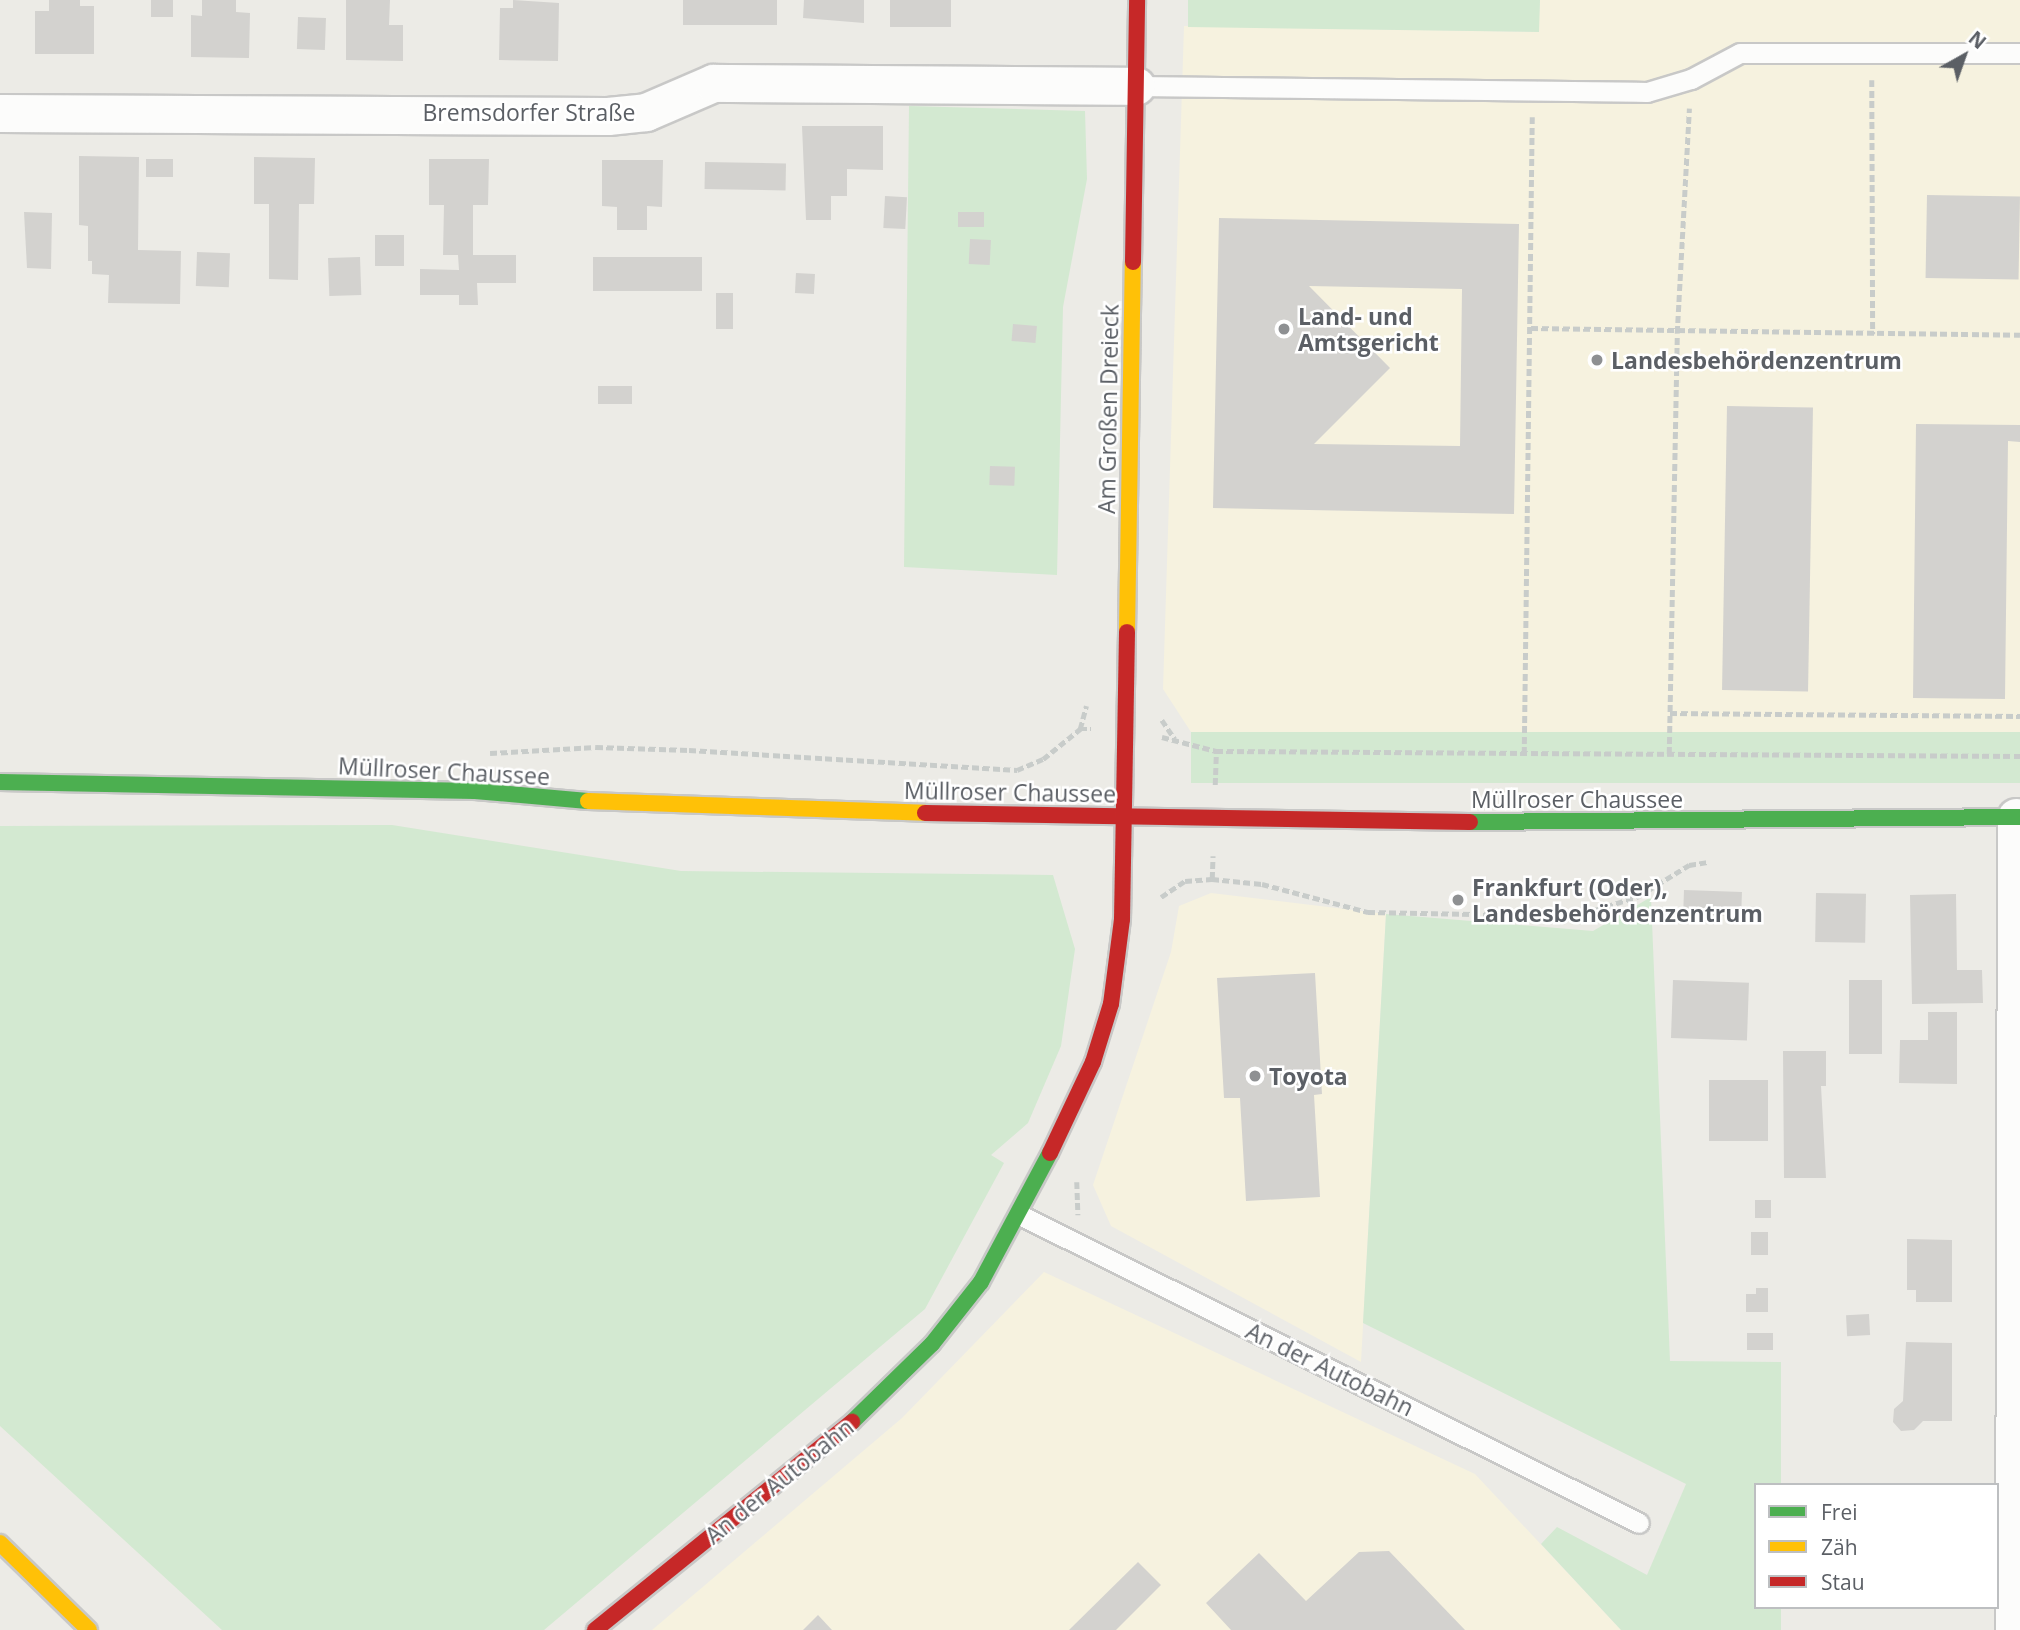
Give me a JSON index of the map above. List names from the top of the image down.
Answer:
{
  "streets": {
    "main road": ["Am Großen Dreieck", "Müllroser Chaussee", "An der Autobahn"],
    "street": ["Bremsdorfer Straße"]
  },
  "crossings": [
    ["Bremsdorfer Straße", "Am Großen Dreieck"],
    ["Am Großen Dreieck", "Müllroser Chaussee"],
    ["Am Großen Dreieck", "An der Autobahn"],
    ["Müllroser Chaussee", "An der Autobahn"]
  ],
  "places": [
    "Land- und Amtsgericht",
    "Landesbehördenzentrum",
    "Frankfurt (Oder), Landesbehördenzentrum",
    "Toyota"
  ],
  "legend": ["Frei", "Zäh", "Stau"],
  "north": "top right"
}
